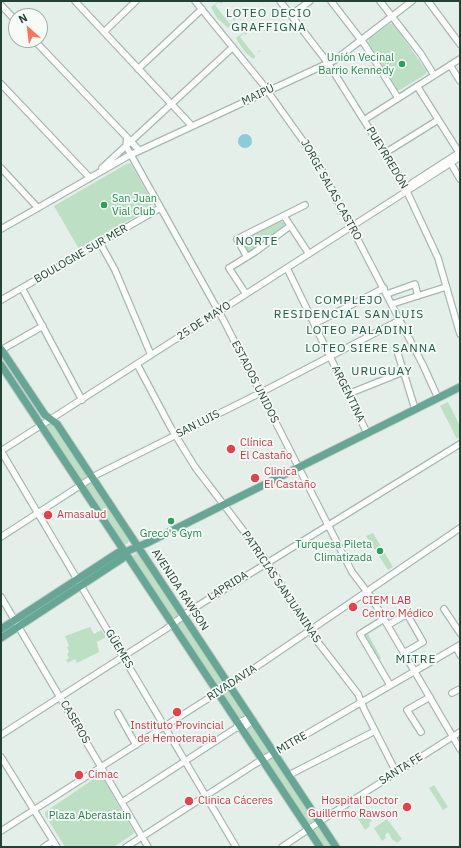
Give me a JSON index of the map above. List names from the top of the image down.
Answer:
{
  "streets": {
    "main road": ["AVENIDA RAWSON"],
    "street": [
      "MAIPÚ",
      "PUEYRREDÓN",
      "JORGE SALAS CASTRO",
      "BOULOGNE SUR MER",
      "25 DE MAYO",
      "ESTADOS UNIDOS",
      "ARGENTINA",
      "SAN LUIS",
      "LAPRIDA",
      "PATRICIAS SANJUANINAS",
      "GÜEMES",
      "RIVADAVIA",
      "CASEROS",
      "MITRE",
      "SANTA FE"
    ]
  },
  "crossings": [
    ["MAIPÚ", "PUEYRREDÓN"],
    ["MAIPÚ", "JORGE SALAS CASTRO"],
    ["MAIPÚ", "ESTADOS UNIDOS"],
    ["PUEYRREDÓN", "25 DE MAYO"],
    ["JORGE SALAS CASTRO", "25 DE MAYO"],
    ["JORGE SALAS CASTRO", "SAN LUIS"],
    ["BOULOGNE SUR MER", "ESTADOS UNIDOS"],
    ["25 DE MAYO", "ESTADOS UNIDOS"],
    ["25 DE MAYO", "ARGENTINA"],
    ["25 DE MAYO", "PATRICIAS SANJUANINAS"],
    ["25 DE MAYO", "AVENIDA RAWSON"],
    ["25 DE MAYO", "GÜEMES"],
    ["ESTADOS UNIDOS", "SAN LUIS"],
    ["ESTADOS UNIDOS", "LAPRIDA"],
    ["ESTADOS UNIDOS", "RIVADAVIA"],
    ["ESTADOS UNIDOS", "MITRE"],
    ["ESTADOS UNIDOS", "SANTA FE"],
    ["ARGENTINA", "SAN LUIS"],
    ["SAN LUIS", "PATRICIAS SANJUANINAS"],
    ["SAN LUIS", "AVENIDA RAWSON"],
    ["SAN LUIS", "GÜEMES"],
    ["LAPRIDA", "PATRICIAS SANJUANINAS"],
    ["LAPRIDA", "AVENIDA RAWSON"],
    ["LAPRIDA", "GÜEMES"],
    ["LAPRIDA", "CASEROS"],
    ["PATRICIAS SANJUANINAS", "RIVADAVIA"],
    ["PATRICIAS SANJUANINAS", "MITRE"],
    ["PATRICIAS SANJUANINAS", "SANTA FE"],
    ["AVENIDA RAWSON", "RIVADAVIA"],
    ["AVENIDA RAWSON", "MITRE"],
    ["AVENIDA RAWSON", "SANTA FE"],
    ["GÜEMES", "RIVADAVIA"],
    ["GÜEMES", "MITRE"],
    ["RIVADAVIA", "CASEROS"],
    ["CASEROS", "MITRE"]
  ],
  "districts": [
    "LOTEO DECIO GRAFFIGNA",
    "NORTE",
    "COMPLEJO RESIDENCIAL SAN LUIS",
    "LOTEO PALADINI",
    "LOTEO SIERE SANNA",
    "URUGUAY",
    "MITRE"
  ],
  "parks": ["Plaza Aberastain"],
  "places": [
    "Unión Vecinal Barrio Kennedy",
    "San Juan Vial Club",
    "Clínica El Castaño",
    "Clinica El Castaño",
    "Amasalud",
    "Greco's Gym",
    "Turquesa Pileta Climatizada",
    "CIEM LAB Centro Médico",
    "Instituto Provincial de Hemoterapia",
    "Cimac",
    "Clinica Cáceres",
    "Hospital Doctor Guillermo Rawson"
  ],
  "north": "top left"
}
